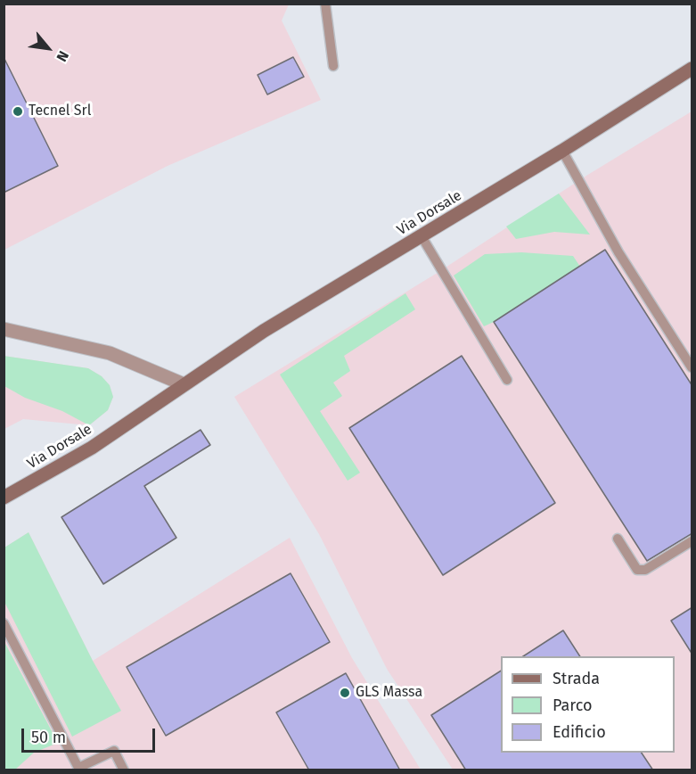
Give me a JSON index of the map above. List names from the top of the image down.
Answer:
{
  "streets": {
    "street": ["Via Dorsale"]
  },
  "places": ["Tecnel Srl", "GLS Massa"],
  "legend": ["Strada", "Parco", "Edificio"],
  "scale_bar": "50 m",
  "north": "bottom right"
}
